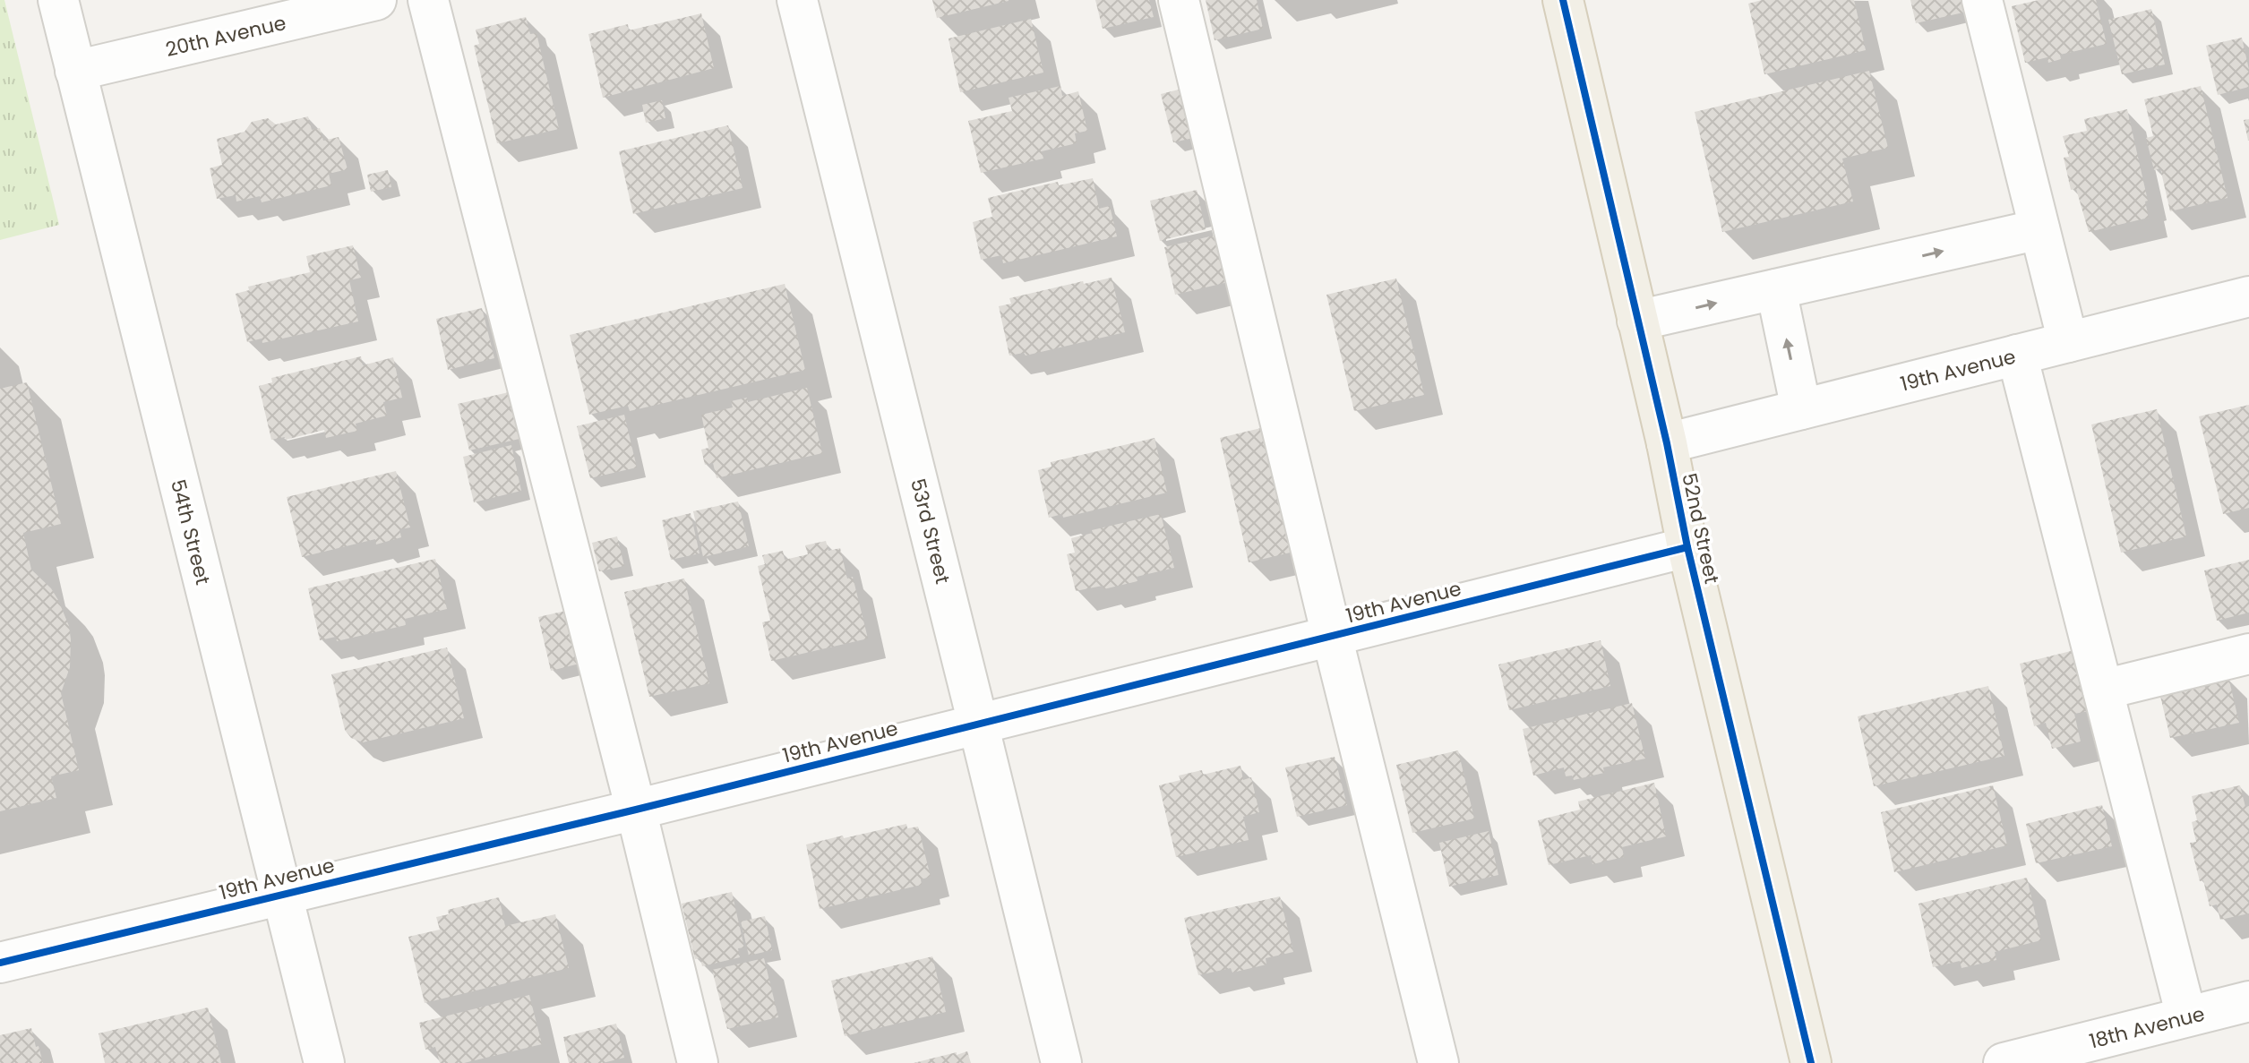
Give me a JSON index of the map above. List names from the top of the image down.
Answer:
{
  "streets": {
    "main road": ["52nd Street"],
    "street": [
      "20th Avenue",
      "19th Avenue",
      "53rd Street",
      "54th Street",
      "18th Avenue"
    ]
  },
  "crossings": [
    ["20th Avenue", "54th Street"],
    ["19th Avenue", "52nd Street"],
    ["19th Avenue", "53rd Street"],
    ["19th Avenue", "54th Street"]
  ]
}
